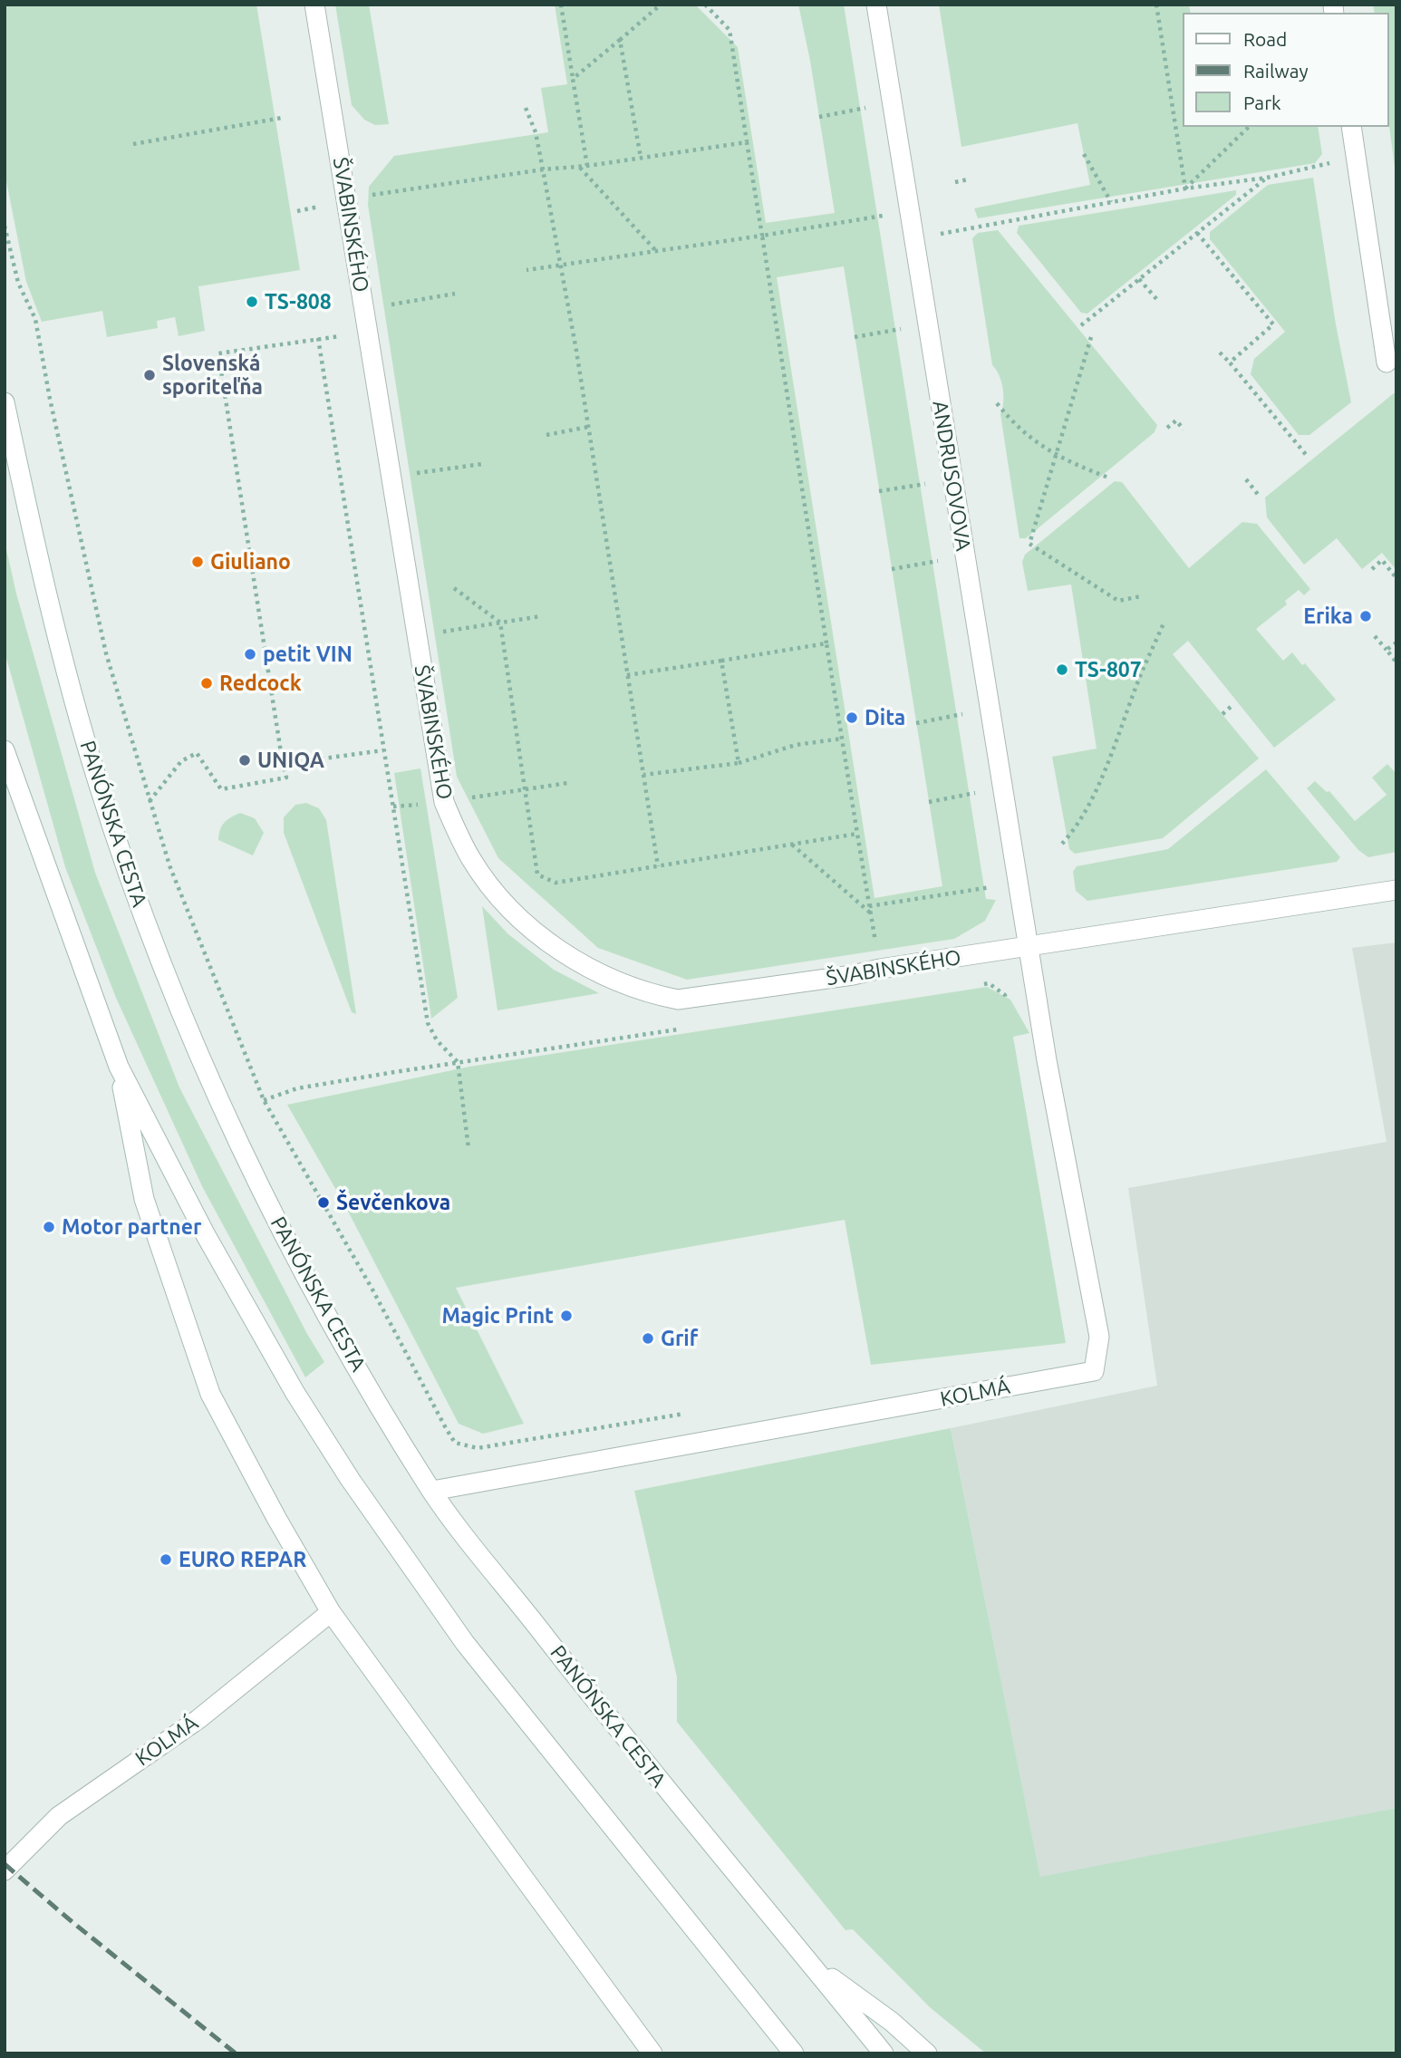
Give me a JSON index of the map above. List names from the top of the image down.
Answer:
{
  "streets": {
    "main road": [
      "ŠVABINSKÉHO",
      "ANDRUSOVOVA",
      "PANÓNSKA CESTA",
      "KOLMÁ"
    ]
  },
  "crossings": [
    ["ŠVABINSKÉHO", "ANDRUSOVOVA"],
    ["ŠVABINSKÉHO", "KOLMÁ"],
    ["ANDRUSOVOVA", "KOLMÁ"],
    ["PANÓNSKA CESTA", "KOLMÁ"]
  ],
  "places": [
    "TS-808",
    "Slovenská sporiteľňa",
    "Giuliano",
    "Erika",
    "petit VIN",
    "TS-807",
    "Redcock",
    "Dita",
    "UNIQA",
    "Ševčenkova",
    "Motor partner",
    "Magic Print",
    "Grif",
    "EURO REPAR"
  ],
  "legend": ["Road", "Railway", "Park"]
}
